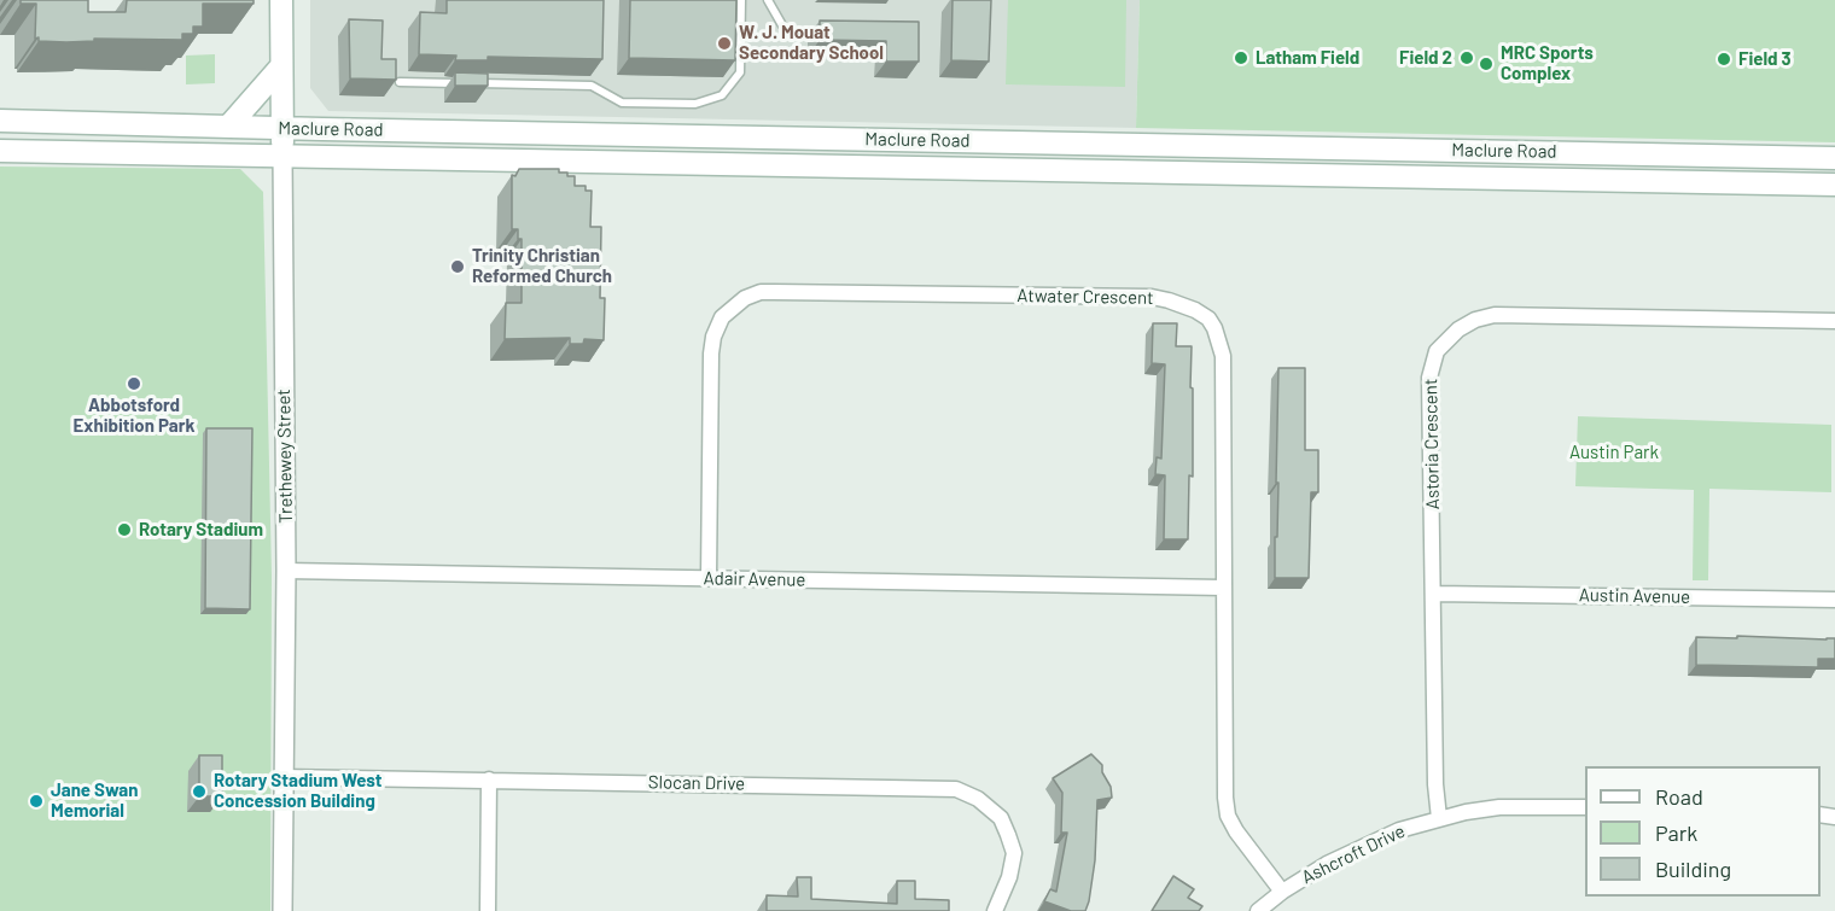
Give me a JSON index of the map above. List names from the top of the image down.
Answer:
{
  "streets": {
    "main road": ["Maclure Road", "Trethewey Street"],
    "street": [
      "Atwater Crescent",
      "Astoria Crescent",
      "Adair Avenue",
      "Austin Avenue",
      "Slocan Drive",
      "Ashcroft Drive"
    ]
  },
  "crossings": [
    ["Maclure Road", "Trethewey Street"],
    ["Atwater Crescent", "Adair Avenue"],
    ["Atwater Crescent", "Ashcroft Drive"],
    ["Astoria Crescent", "Austin Avenue"],
    ["Astoria Crescent", "Ashcroft Drive"],
    ["Trethewey Street", "Adair Avenue"],
    ["Trethewey Street", "Slocan Drive"]
  ],
  "parks": ["Austin Park"],
  "places": [
    "W. J. Mouat Secondary School",
    "Latham Field",
    "Field 2",
    "Field 3",
    "MRC Sports Complex",
    "Trinity Christian Reformed Church",
    "Abbotsford Exhibition Park",
    "Rotary Stadium",
    "Rotary Stadium West Concession Building",
    "Jane Swan Memorial"
  ],
  "legend": ["Road", "Park", "Building"]
}
